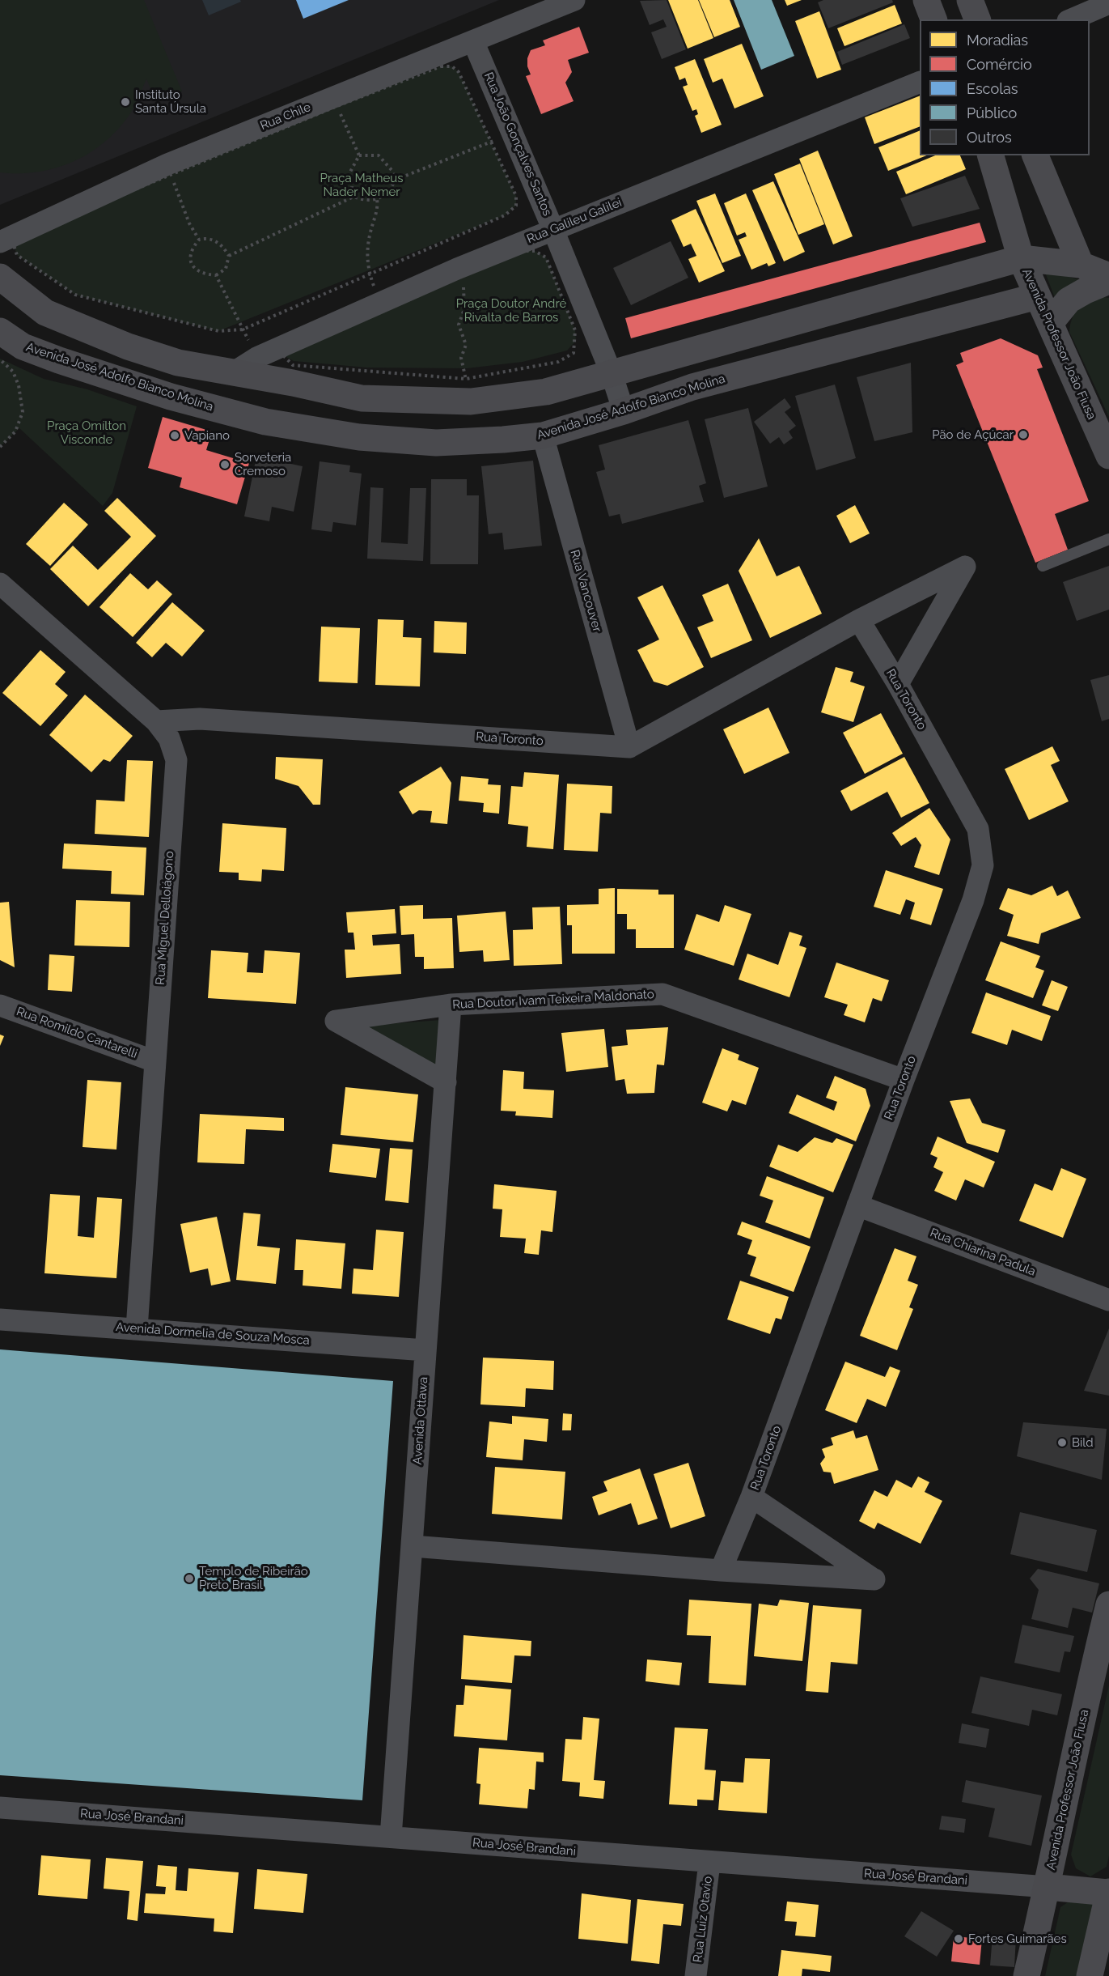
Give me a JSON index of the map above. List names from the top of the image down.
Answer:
{
  "streets": {
    "main road": ["Avenida Professor João Fiusa", "Avenida José Adolfo Bianco Molina"],
    "street": [
      "Rua Chile",
      "Rua João Gonçalves Santos",
      "Rua Galileu Galilei",
      "Rua Vancouver",
      "Rua Toronto",
      "Rua Miguel Delloiágono",
      "Rua Doutor Ivam Teixeira Maldonato",
      "Rua Romildo Cantarelli",
      "Rua Chiarina Padula",
      "Avenida Dormelia de Souza Mosca",
      "Avenida Ottawa",
      "Rua José Brandani",
      "Rua Luiz Otavio"
    ]
  },
  "crossings": [
    ["Rua Chile", "Rua João Gonçalves Santos"],
    ["Rua João Gonçalves Santos", "Rua Galileu Galilei"],
    ["Rua João Gonçalves Santos", "Avenida José Adolfo Bianco Molina"],
    ["Avenida Professor João Fiusa", "Avenida José Adolfo Bianco Molina"],
    ["Avenida Professor João Fiusa", "Rua José Brandani"],
    ["Avenida José Adolfo Bianco Molina", "Rua Vancouver"],
    ["Rua Vancouver", "Rua Toronto"],
    ["Rua Toronto", "Rua Miguel Delloiágono"],
    ["Rua Toronto", "Rua Doutor Ivam Teixeira Maldonato"],
    ["Rua Toronto", "Rua Chiarina Padula"],
    ["Rua Miguel Delloiágono", "Rua Romildo Cantarelli"],
    ["Rua Miguel Delloiágono", "Avenida Dormelia de Souza Mosca"],
    ["Rua Doutor Ivam Teixeira Maldonato", "Avenida Ottawa"],
    ["Avenida Dormelia de Souza Mosca", "Avenida Ottawa"],
    ["Avenida Ottawa", "Rua José Brandani"],
    ["Rua José Brandani", "Rua Luiz Otavio"]
  ],
  "parks": ["Praça Matheus Nader Nemer", "Praça Doutor André Rivalta de Barros", "Praça Omílton Visconde"],
  "places": [
    "Instituto Santa Úrsula",
    "Pão de Açúcar",
    "Vapiano",
    "Sorveteria Cremoso",
    "Bild",
    "Templo de Ribeirão Preto Brasil",
    "Fortes Guimarães"
  ],
  "legend": [
    "Moradias",
    "Comércio",
    "Escolas",
    "Público",
    "Outros"
  ]
}
